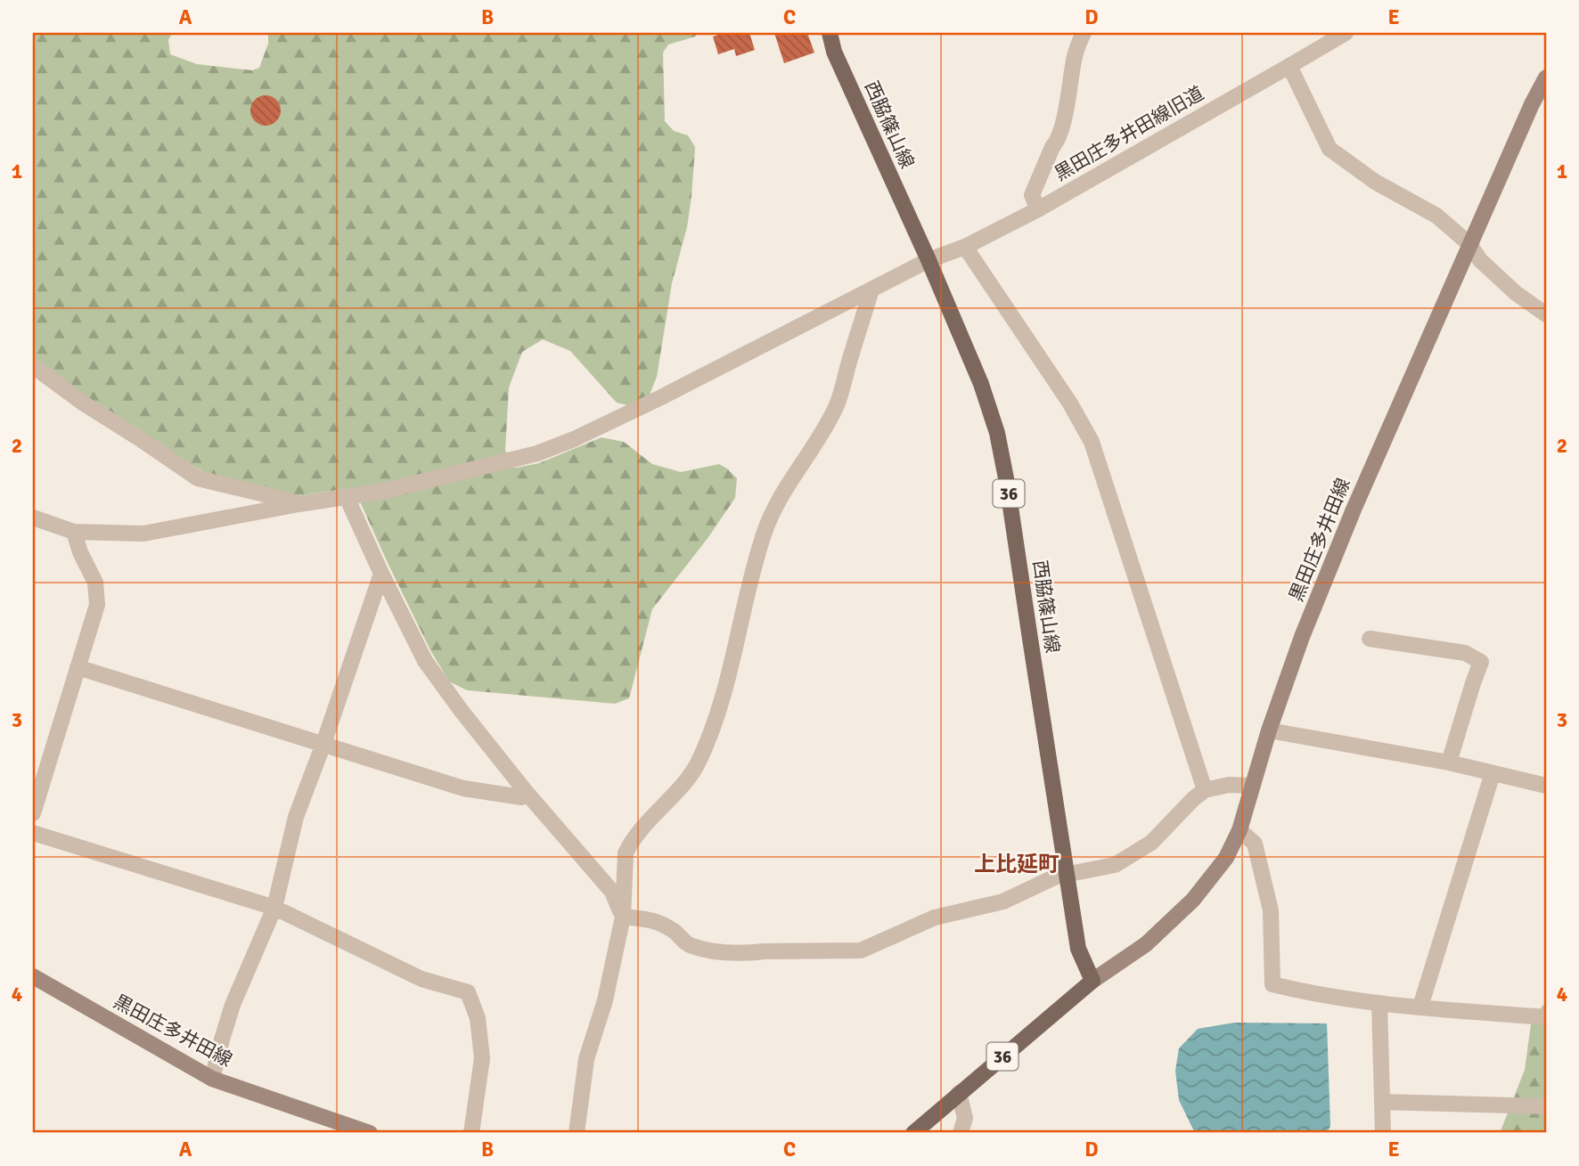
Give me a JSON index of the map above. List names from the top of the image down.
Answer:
{
  "streets": {
    "main road": ["西脇篠山線", "36", "黒田庄多井田線"],
    "street": ["黒田庄多井田線旧道"]
  },
  "crossings": [
    ["西脇篠山線", "黒田庄多井田線旧道"],
    ["西脇篠山線", "36"],
    ["西脇篠山線", "黒田庄多井田線"],
    ["36", "黒田庄多井田線"]
  ],
  "districts": ["上比延町"],
  "grid": {
    "columns": [
      "A",
      "B",
      "C",
      "D",
      "E"
    ],
    "rows": [
      "1",
      "2",
      "3",
      "4"
    ]
  }
}
